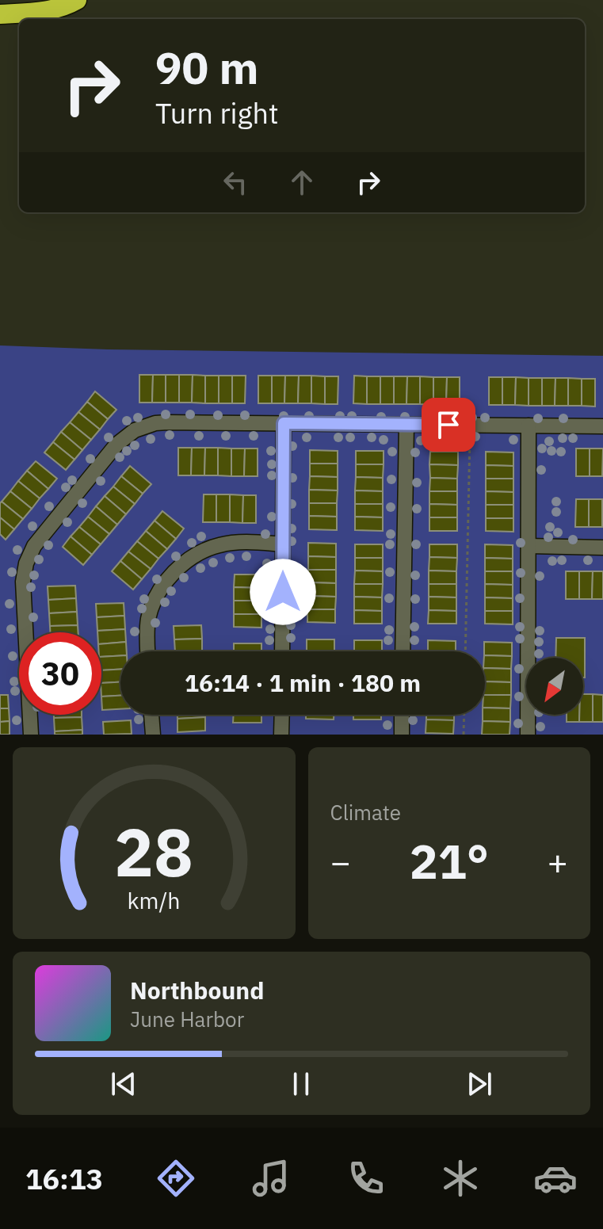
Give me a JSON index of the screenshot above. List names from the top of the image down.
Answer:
{
  "north": "bottom left",
  "page": {
    "turn": ["90 m", "Turn right"],
    "limit": "30",
    "trip": "16:14 · 1 min · 180 m",
    "tile": "Climate",
    "heat": ["−", "21°", "+"],
    "song": ["Northbound", "June Harbor"],
    "tabs": "16:13",
    "gauge": ["28", "km/h"]
  }
}
